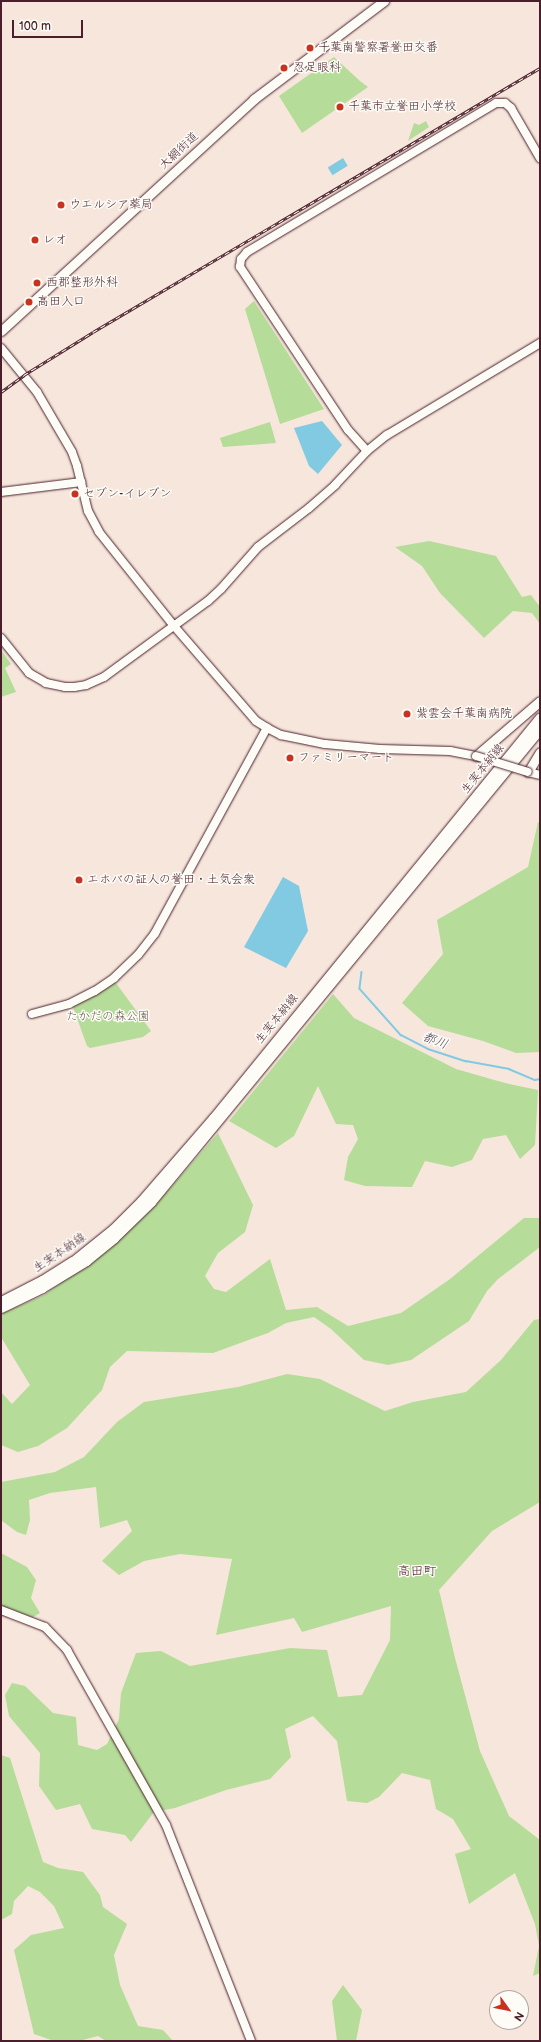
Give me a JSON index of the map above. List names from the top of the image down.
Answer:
{
  "streets": {
    "main road": ["大網街道", "生実本納線"]
  },
  "districts": ["高田町"],
  "water": ["都川"],
  "parks": ["たかだの森公園"],
  "places": [
    "千葉南警察署誉田交番",
    "忍足眼科",
    "千葉市立誉田小学校",
    "ウエルシア薬局",
    "レオ",
    "西郡整形外科",
    "高田入口",
    "セブン-イレブン",
    "紫雲会千葉南病院",
    "ファミリーマート",
    "エホバの証人の誉田・土気会衆"
  ],
  "scale_bar": "100 m",
  "north": "bottom right"
}
